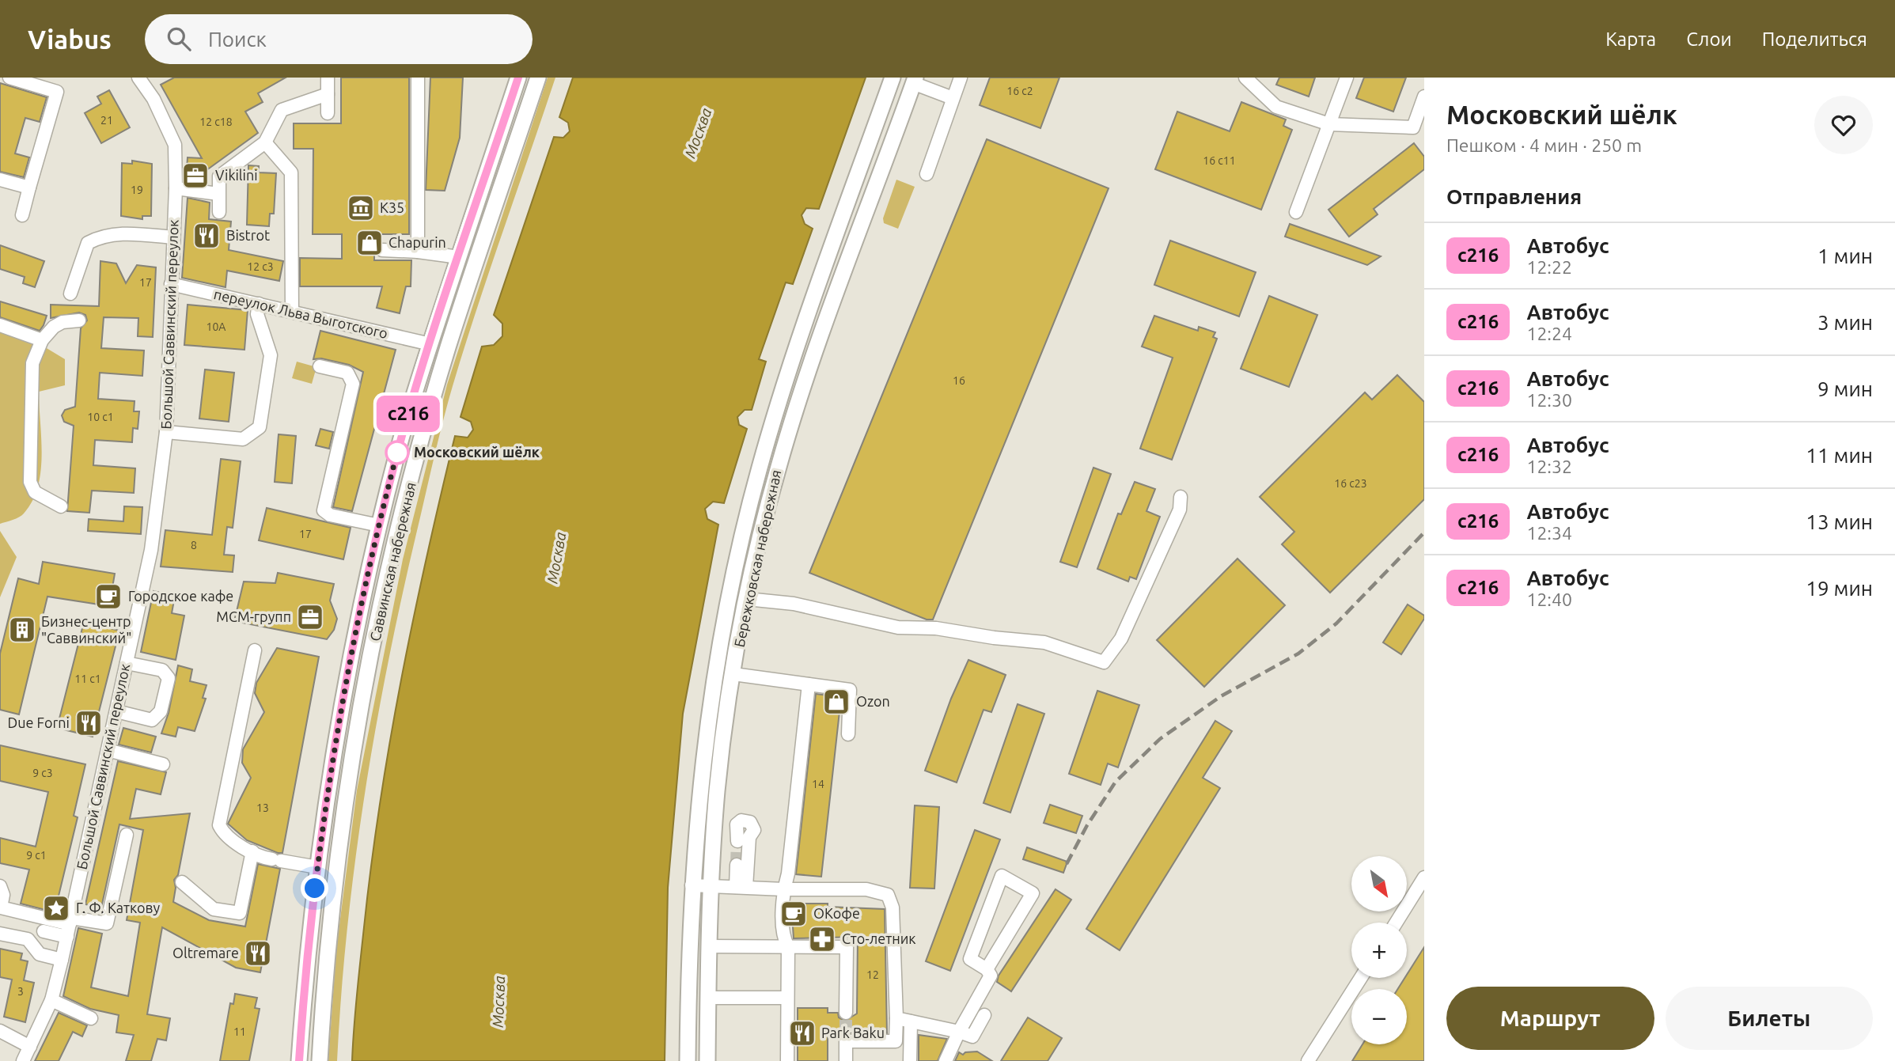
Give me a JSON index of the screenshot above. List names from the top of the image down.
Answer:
{
  "streets": {
    "main road": ["Бережковская набережная", "Саввинская набережная"],
    "street": ["переулок Льва Выготского", "Большой Саввинский переулок"]
  },
  "crossings": [
    ["переулок Льва Выготского", "Большой Саввинский переулок"],
    ["переулок Льва Выготского", "Саввинская набережная"]
  ],
  "water": ["Москва"],
  "places": {
    "office": ["Vikilini", "МСМ-групп"],
    "museum": ["K35"],
    "restaurant": [
      "Bistrot",
      "Due Forni",
      "Oltremare",
      "Park Baku"
    ],
    "shop": ["Chapurin", "Ozon"],
    "other": ["Московский шёлк"],
    "cafe": ["Городское кафе", "ОКофе"],
    "building": ["Бизнес-центр \"Саввинский\""],
    "place": ["Г. Ф. Каткову"],
    "pharmacy": ["Сто-летник"]
  },
  "lines": ["bus line с216"],
  "house_numbers": [
    "16 с2",
    "21",
    "12 с18",
    "16 с11",
    "19",
    "12 с3",
    "17",
    "10А",
    "16",
    "10 с1",
    "16 с23",
    "17",
    "8",
    "11 с1",
    "9 с3",
    "14",
    "13",
    "9 с1",
    "12",
    "3",
    "11"
  ],
  "north": "bottom right",
  "page": {
    "header": "Viabus",
    "search": "Поиск",
    "nav": ["Карта", "Слои", "Поделиться"],
    "on_map": "с216",
    "heading": [
      ["Московский шёлк", "Пешком · 4 мин · 250 m"],
      "Отправления"
    ],
    "list": [
      {
        "mark": "с216",
        "name": "Автобус",
        "note": "12:22",
        "value": "1 мин"
      },
      {
        "mark": "с216",
        "name": "Автобус",
        "note": "12:24",
        "value": "3 мин"
      },
      {
        "mark": "с216",
        "name": "Автобус",
        "note": "12:30",
        "value": "9 мин"
      },
      {
        "mark": "с216",
        "name": "Автобус",
        "note": "12:32",
        "value": "11 мин"
      },
      {
        "mark": "с216",
        "name": "Автобус",
        "note": "12:34",
        "value": "13 мин"
      },
      {
        "mark": "с216",
        "name": "Автобус",
        "note": "12:40",
        "value": "19 мин"
      }
    ],
    "map_buttons": ["+", "−"],
    "buttons": ["Маршрут", "Билеты"]
  }
}
